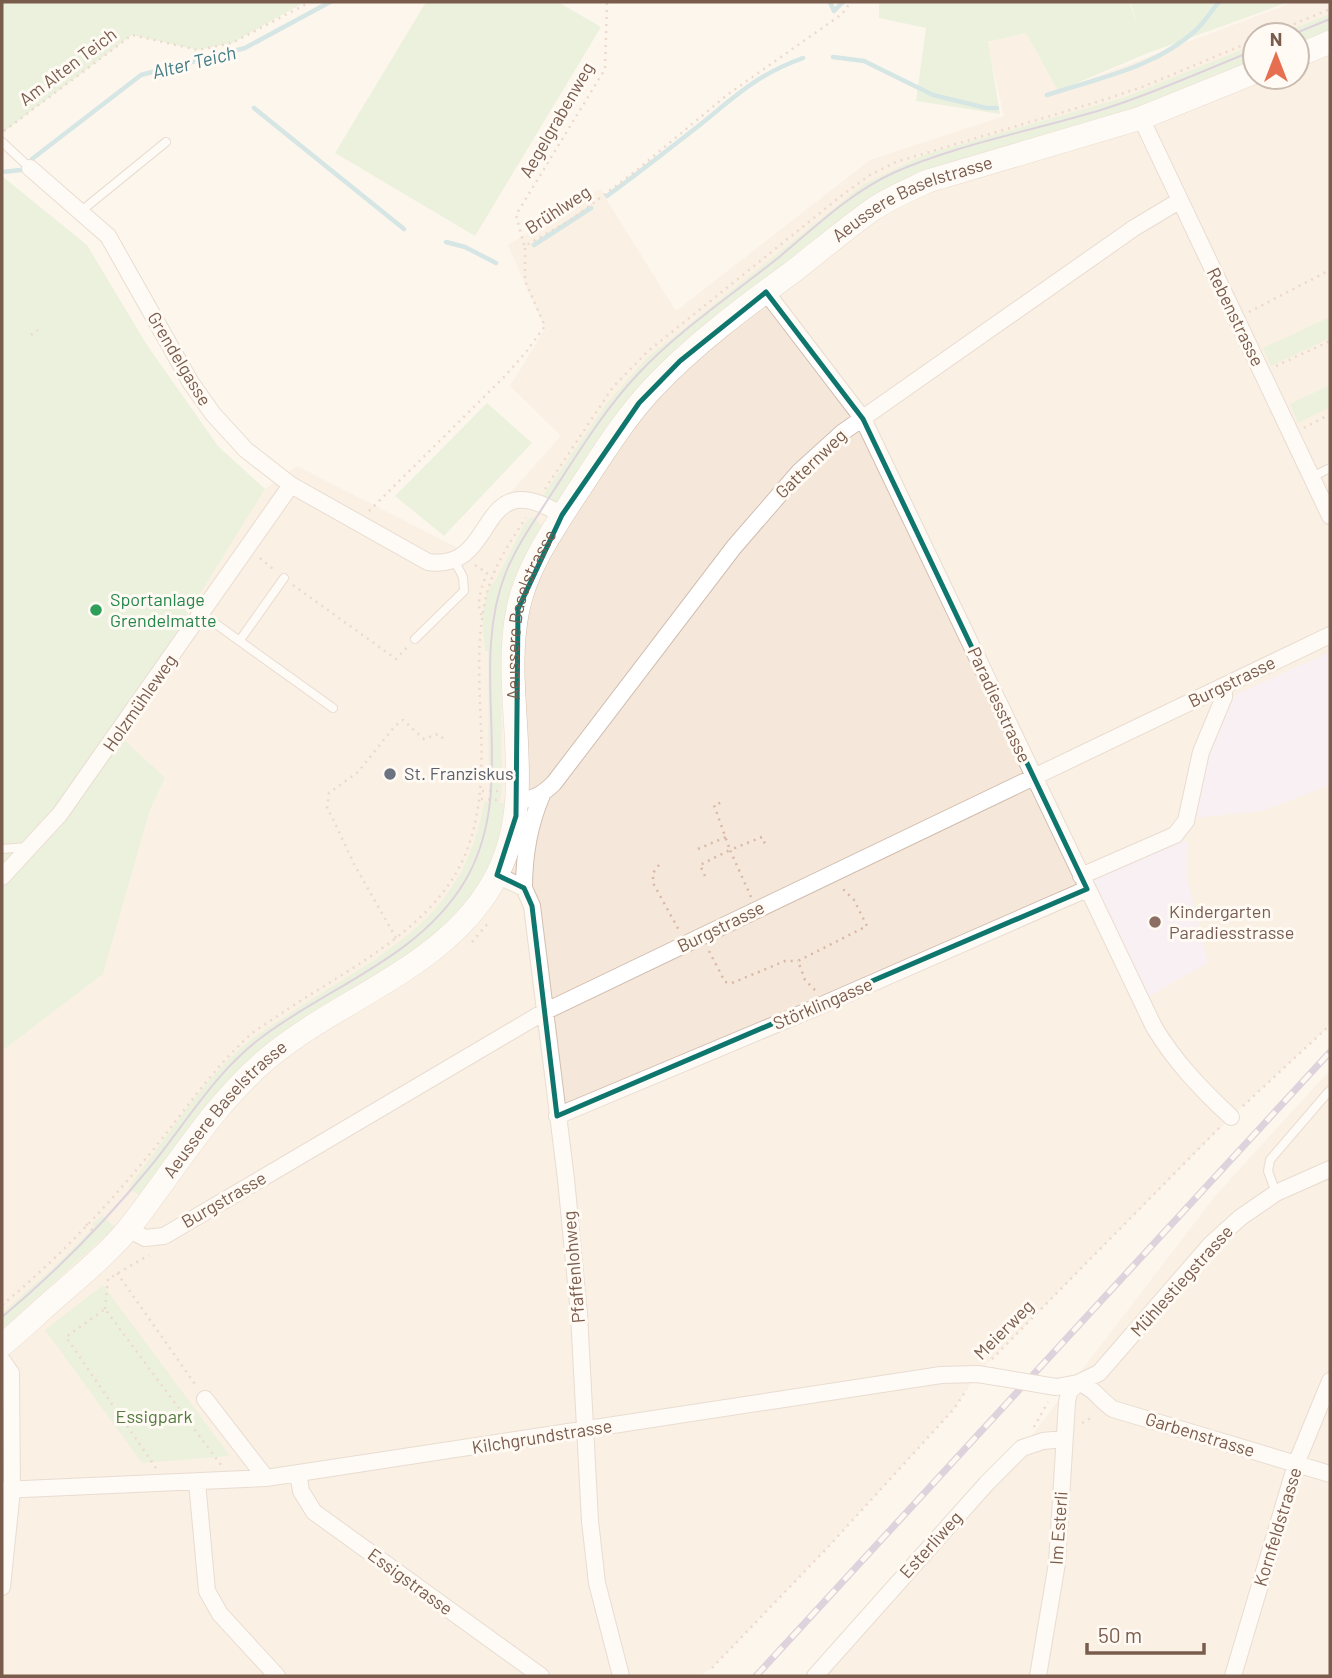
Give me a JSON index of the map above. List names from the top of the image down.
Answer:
{
  "streets": {
    "main road": ["Aeussere Baselstrasse"],
    "street": [
      "Rebenstrasse",
      "Grendelgasse",
      "Gatternweg",
      "Burgstrasse",
      "Holzmühleweg",
      "Paradiesstrasse",
      "Störklingasse",
      "Pfaffenlohweg",
      "Mühlestiegstrasse",
      "Garbenstrasse",
      "Kilchgrundstrasse",
      "Kornfeldstrasse",
      "Im Esterli",
      "Esterliweg",
      "Essigstrasse"
    ],
    "path": [
      "Am Alten Teich",
      "Aegelgrabenweg",
      "Brühlweg",
      "Meierweg"
    ]
  },
  "crossings": [
    ["Aegelgrabenweg", "Brühlweg"],
    ["Aeussere Baselstrasse", "Rebenstrasse"],
    ["Aeussere Baselstrasse", "Burgstrasse"],
    ["Aeussere Baselstrasse", "Paradiesstrasse"],
    ["Brühlweg", "Grendelgasse"],
    ["Rebenstrasse", "Gatternweg"],
    ["Grendelgasse", "Holzmühleweg"],
    ["Gatternweg", "Paradiesstrasse"],
    ["Gatternweg", "Pfaffenlohweg"],
    ["Burgstrasse", "Paradiesstrasse"],
    ["Burgstrasse", "Störklingasse"],
    ["Burgstrasse", "Pfaffenlohweg"],
    ["Paradiesstrasse", "Störklingasse"],
    ["Paradiesstrasse", "Meierweg"],
    ["Störklingasse", "Pfaffenlohweg"],
    ["Pfaffenlohweg", "Kilchgrundstrasse"],
    ["Mühlestiegstrasse", "Garbenstrasse"],
    ["Mühlestiegstrasse", "Kilchgrundstrasse"],
    ["Mühlestiegstrasse", "Im Esterli"],
    ["Meierweg", "Kilchgrundstrasse"],
    ["Garbenstrasse", "Kilchgrundstrasse"],
    ["Garbenstrasse", "Kornfeldstrasse"],
    ["Garbenstrasse", "Im Esterli"],
    ["Kilchgrundstrasse", "Im Esterli"],
    ["Kilchgrundstrasse", "Essigstrasse"]
  ],
  "water": ["Alter Teich"],
  "parks": ["Essigpark"],
  "places": ["Sportanlage Grendelmatte", "St. Franziskus", "Kindergarten Paradiesstrasse"],
  "scale_bar": "50 m",
  "north": "top"
}
